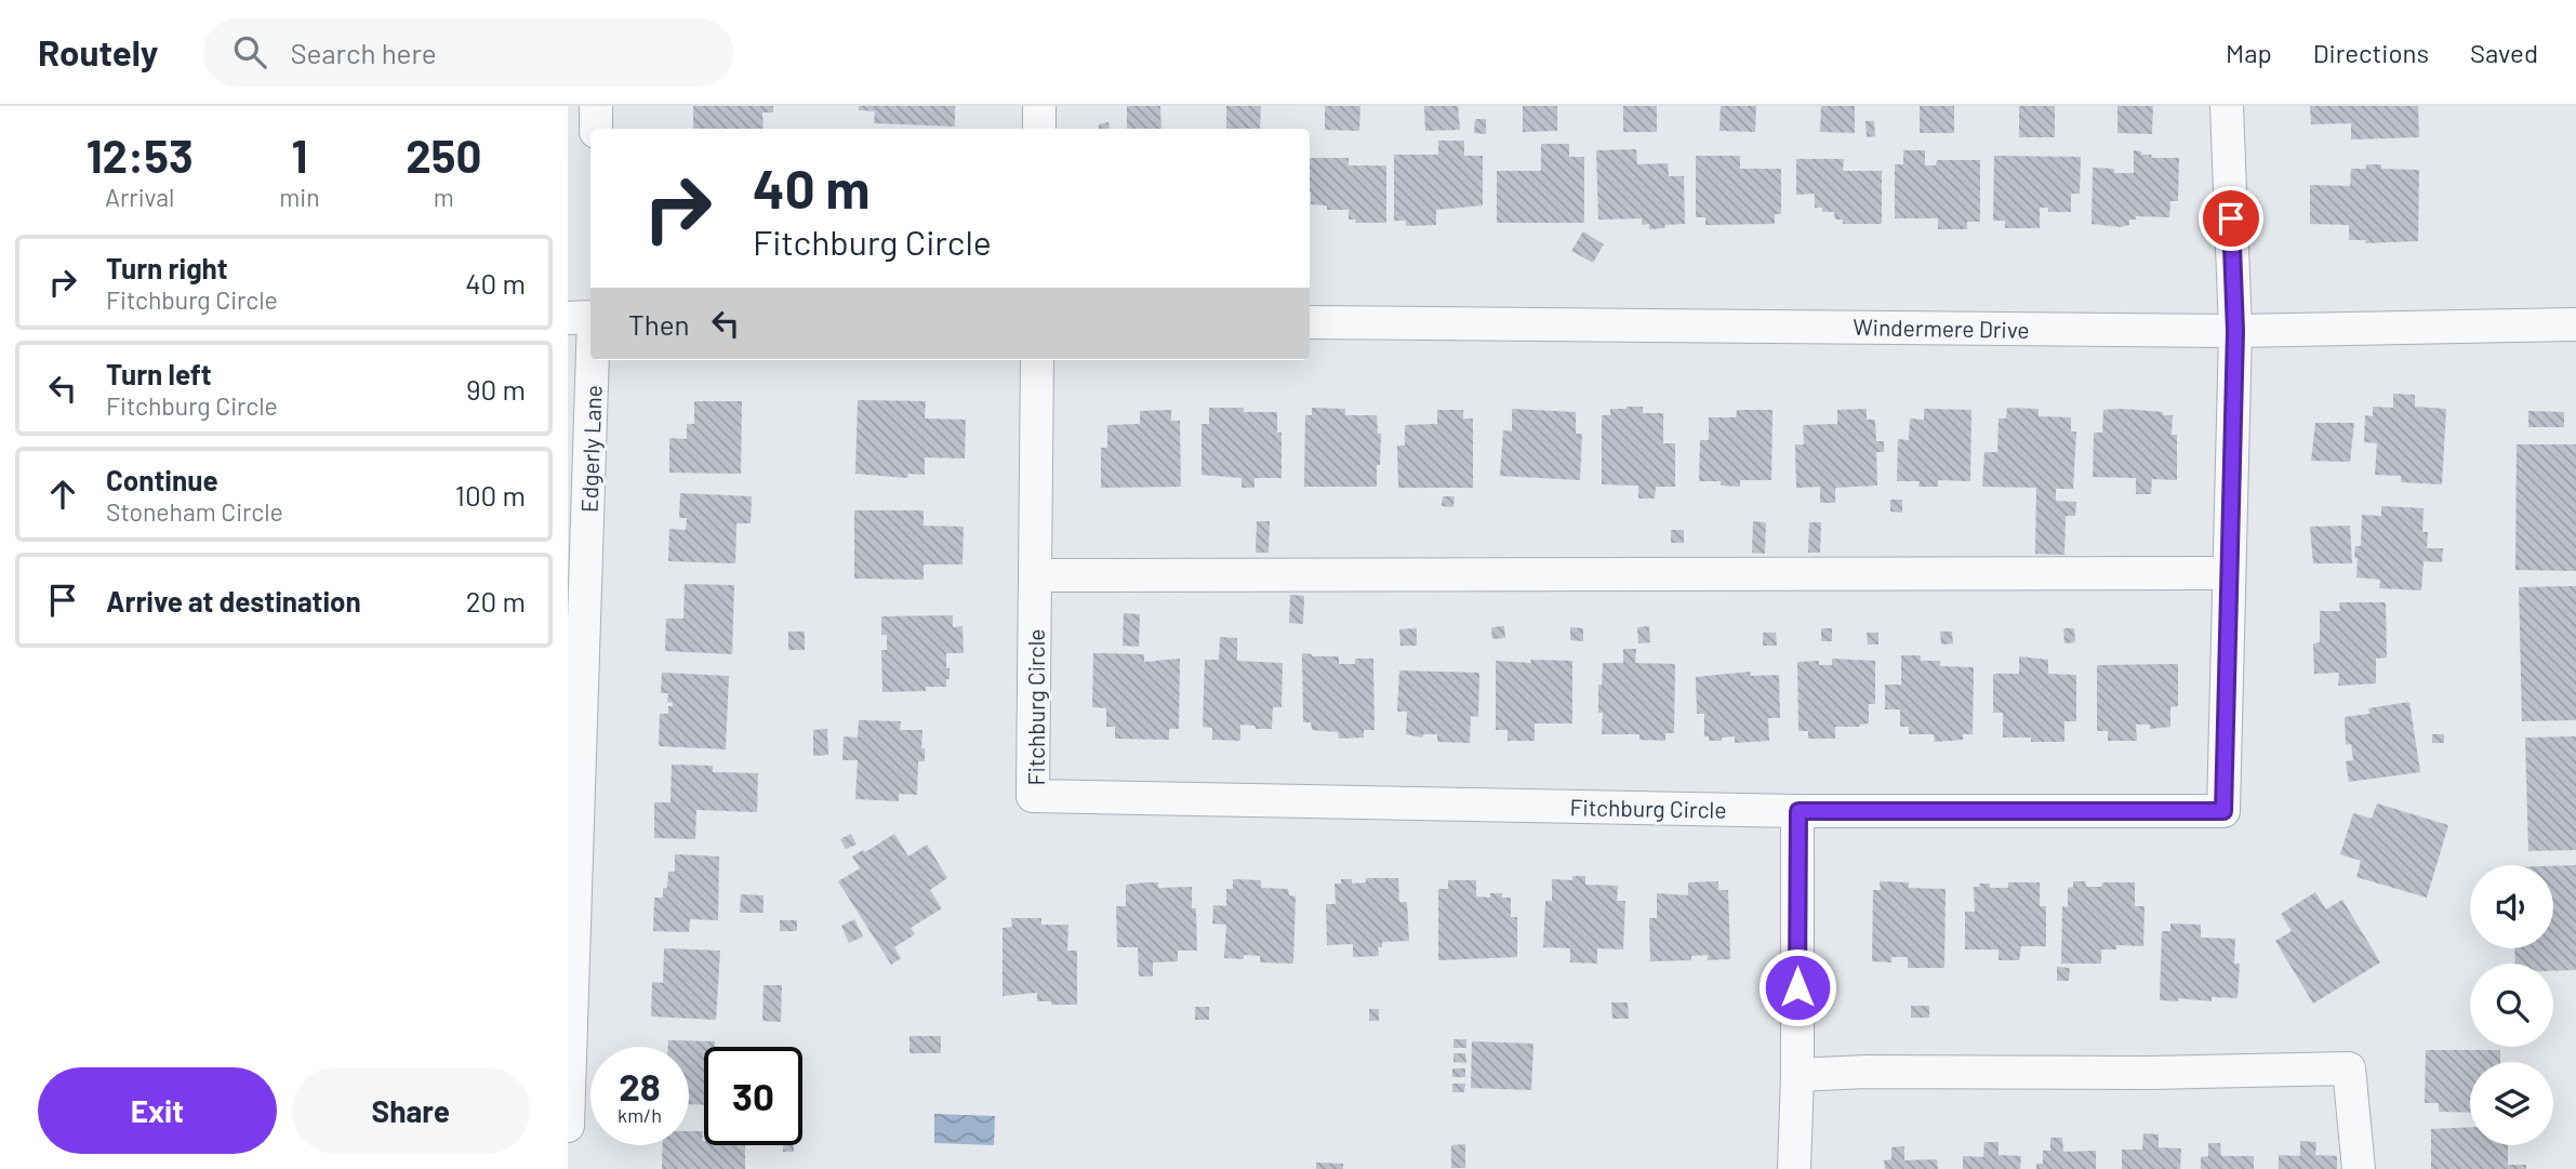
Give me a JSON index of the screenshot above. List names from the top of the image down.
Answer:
{
  "streets": {
    "street": ["Windermere Drive", "Edgerly Lane", "Fitchburg Circle"]
  },
  "crossings": [
    ["Windermere Drive", "Fitchburg Circle"]
  ],
  "page": {
    "header": "Routely",
    "search": "Search here",
    "nav": ["Map", "Directions", "Saved"],
    "eta": [
      "12:53",
      "Arrival",
      "1",
      "min",
      "250",
      "m"
    ],
    "turn": ["40 m", "Fitchburg Circle"],
    "list": [
      {
        "name": "Turn right",
        "note": "Fitchburg Circle",
        "value": "40 m"
      },
      {
        "name": "Turn left",
        "note": "Fitchburg Circle",
        "value": "90 m"
      },
      {
        "name": "Continue",
        "note": "Stoneham Circle",
        "value": "100 m"
      },
      {
        "name": "Arrive at destination",
        "value": "20 m"
      }
    ],
    "then": "Then",
    "speed": "28 km/h",
    "limit": "30",
    "buttons": ["Exit", "Share"]
  }
}
